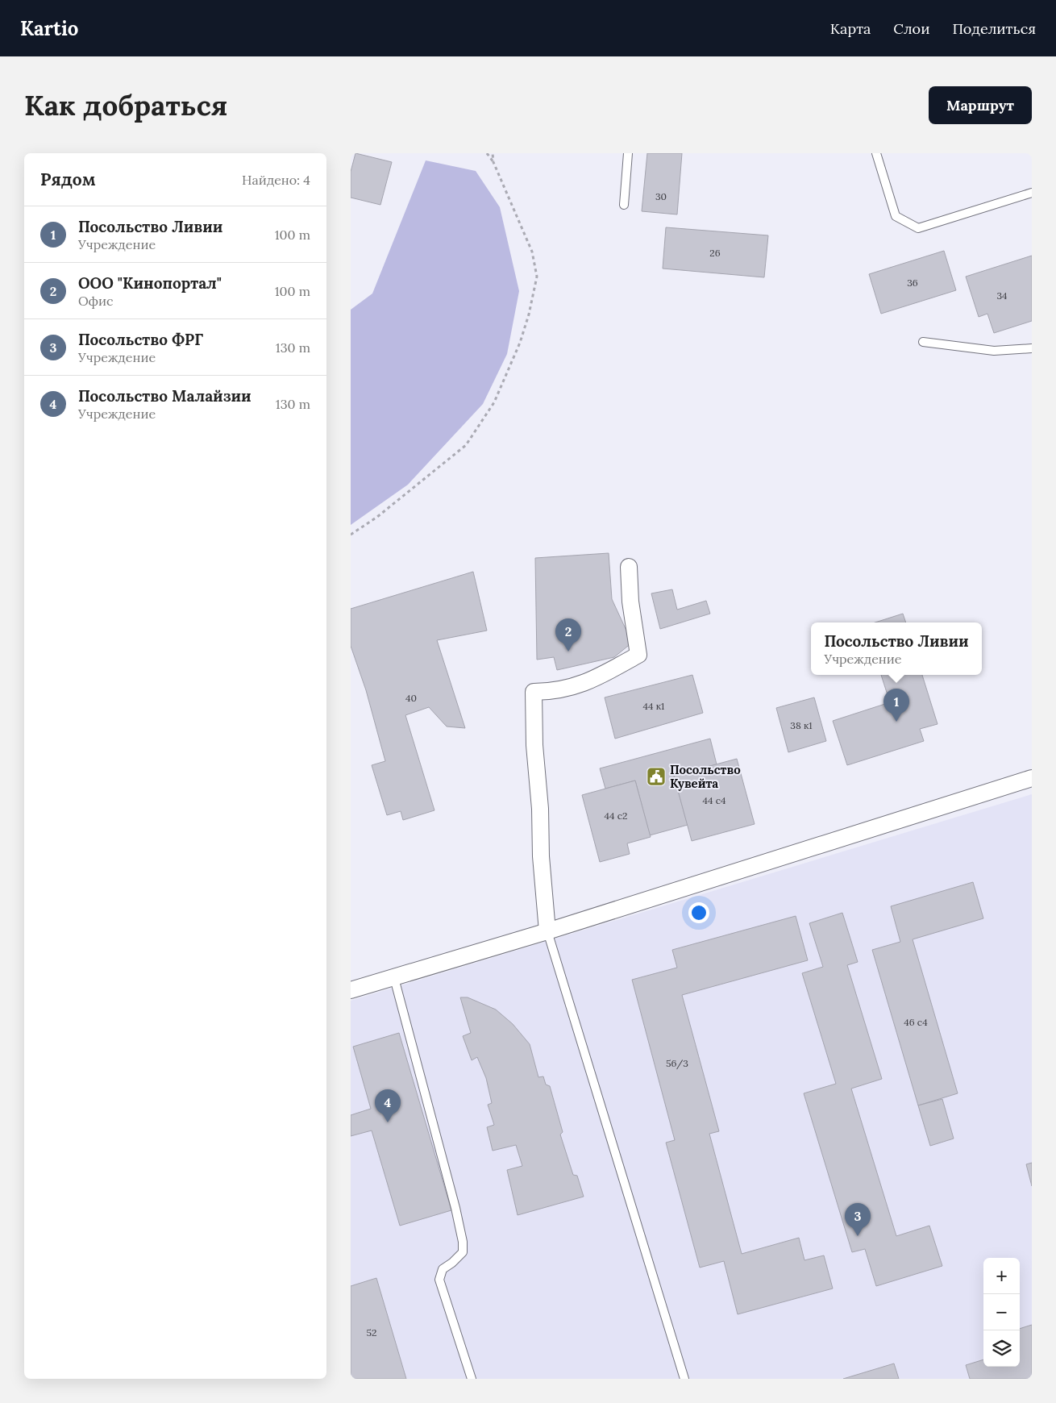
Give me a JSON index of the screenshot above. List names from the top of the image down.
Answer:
{
  "places": {
    "public building": ["Посольство Кувейта"]
  },
  "house_numbers": [
    "30",
    "26",
    "36",
    "34",
    "40",
    "44 к1",
    "38 к1",
    "44 с4",
    "44 с2",
    "46 с4",
    "56/3",
    "52"
  ],
  "page": {
    "header": "Kartio",
    "nav": ["Карта", "Слои", "Поделиться"],
    "buttons": "Маршрут",
    "title": "Как добраться",
    "heading": ["Рядом", "Найдено: 4"],
    "list": [
      {
        "mark": "1",
        "name": "Посольство Ливии",
        "note": "Учреждение",
        "value": "100 m"
      },
      {
        "mark": "2",
        "name": "ООО \"Кинопортал\"",
        "note": "Офис",
        "value": "100 m"
      },
      {
        "mark": "3",
        "name": "Посольство ФРГ",
        "note": "Учреждение",
        "value": "130 m"
      },
      {
        "mark": "4",
        "name": "Посольство Малайзии",
        "note": "Учреждение",
        "value": "130 m"
      }
    ],
    "pins": [
      "2",
      "1",
      "4",
      "3"
    ],
    "popup": ["Посольство Ливии", "Учреждение"],
    "map_buttons": ["+", "−"]
  }
}
